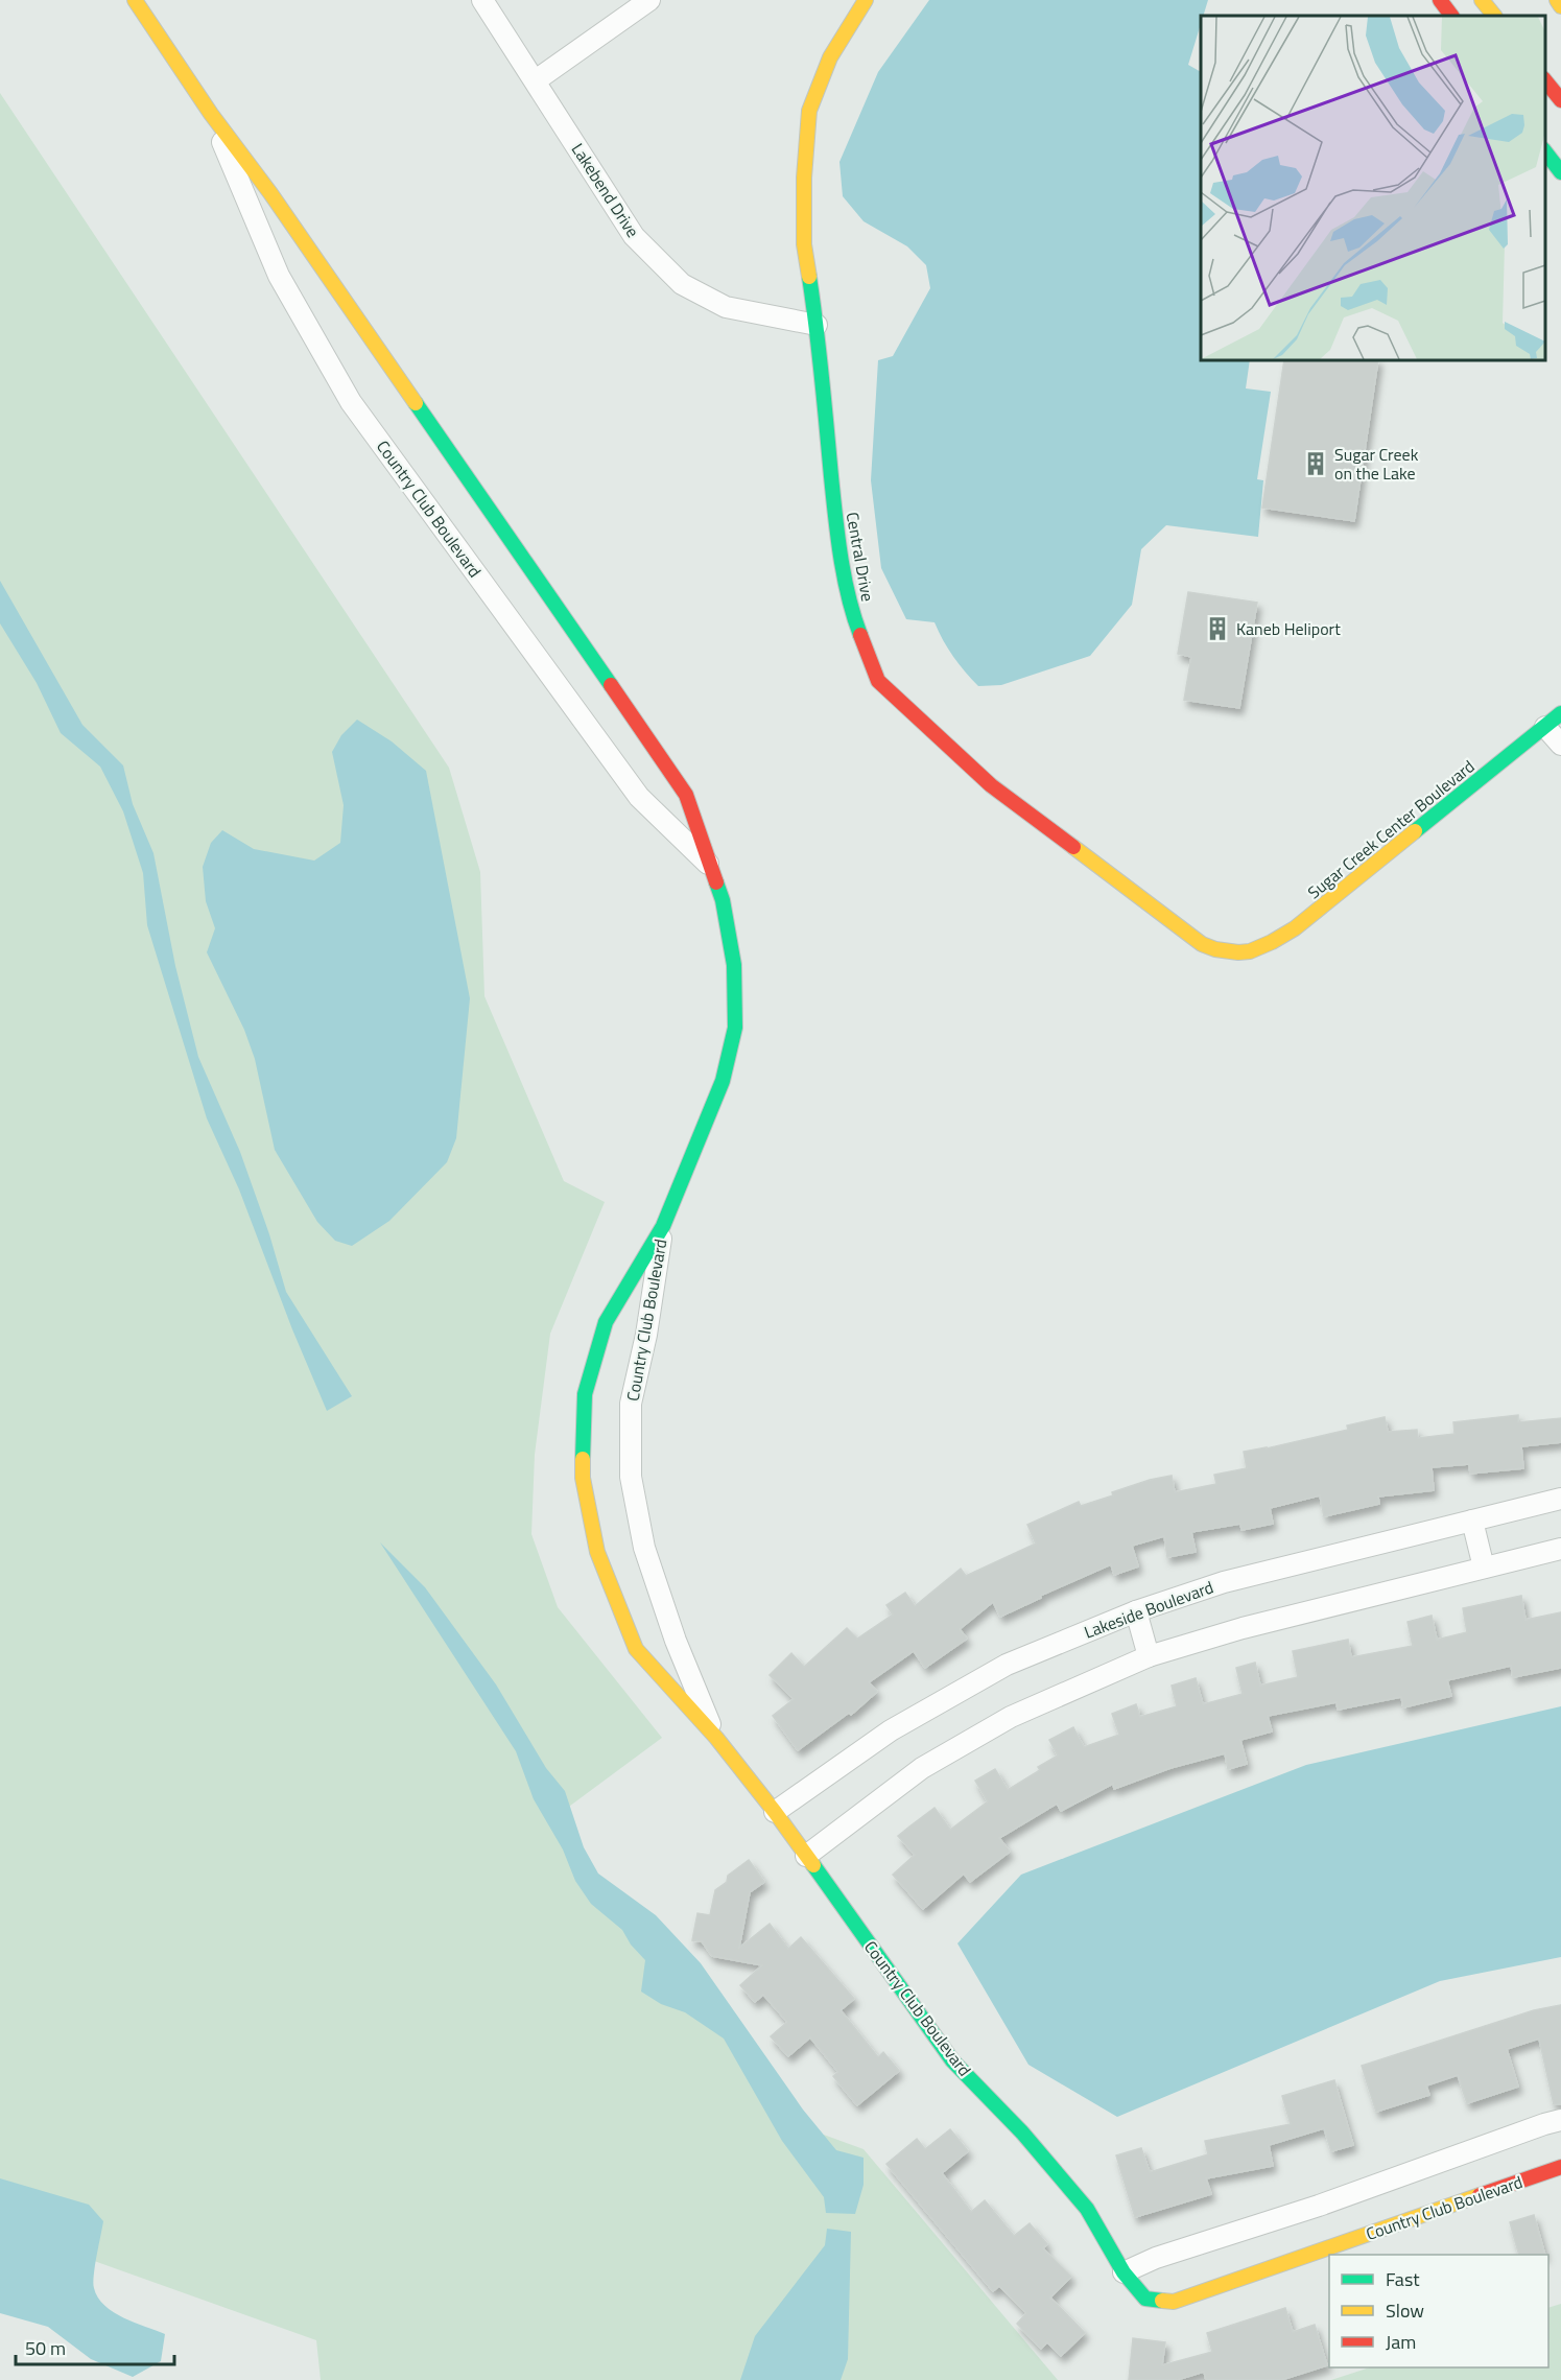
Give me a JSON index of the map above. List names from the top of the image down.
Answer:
{
  "streets": {
    "main road": ["Country Club Boulevard", "Central Drive", "Sugar Creek Center Boulevard"],
    "street": ["Lakebend Drive", "Lakeside Boulevard"]
  },
  "crossings": [
    ["Lakebend Drive", "Central Drive"],
    ["Country Club Boulevard", "Lakeside Boulevard"],
    ["Central Drive", "Sugar Creek Center Boulevard"]
  ],
  "places": {
    "building": ["Sugar Creek on the Lake", "Kaneb Heliport"]
  },
  "legend": ["Fast", "Slow", "Jam"],
  "scale_bar": "50 m"
}
